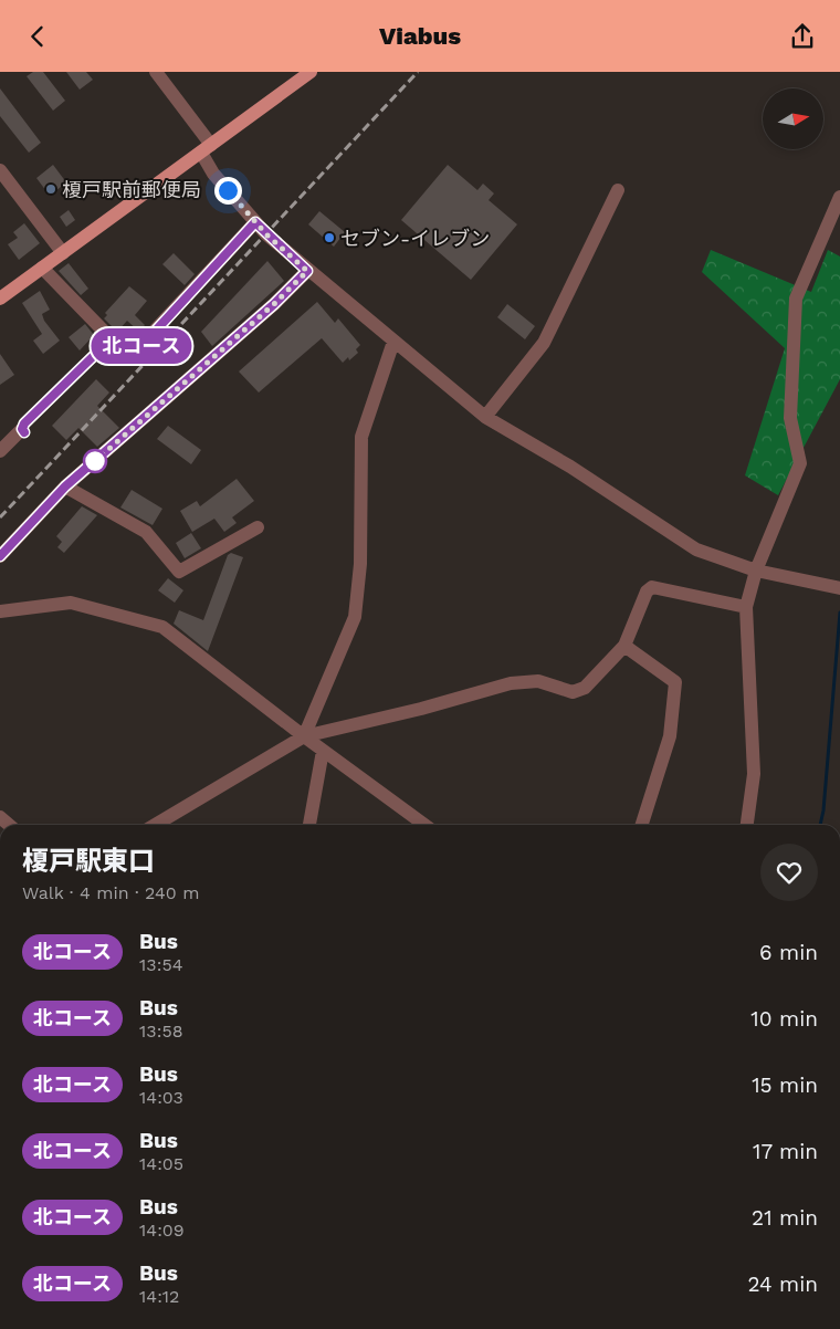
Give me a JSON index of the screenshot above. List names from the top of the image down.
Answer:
{
  "places": ["榎戸駅前郵便局", "セブン-イレブン"],
  "lines": ["bus line 北コース"],
  "north": "right",
  "page": {
    "header": "Viabus",
    "on_map": "北コース",
    "heading": ["榎戸駅東口", "Walk · 4 min · 240 m"],
    "list": [
      {
        "mark": "北コース",
        "name": "Bus",
        "note": "13:54",
        "value": "6 min"
      },
      {
        "mark": "北コース",
        "name": "Bus",
        "note": "13:58",
        "value": "10 min"
      },
      {
        "mark": "北コース",
        "name": "Bus",
        "note": "14:03",
        "value": "15 min"
      },
      {
        "mark": "北コース",
        "name": "Bus",
        "note": "14:05",
        "value": "17 min"
      },
      {
        "mark": "北コース",
        "name": "Bus",
        "note": "14:09",
        "value": "21 min"
      },
      {
        "mark": "北コース",
        "name": "Bus",
        "note": "14:12",
        "value": "24 min"
      }
    ]
  }
}
